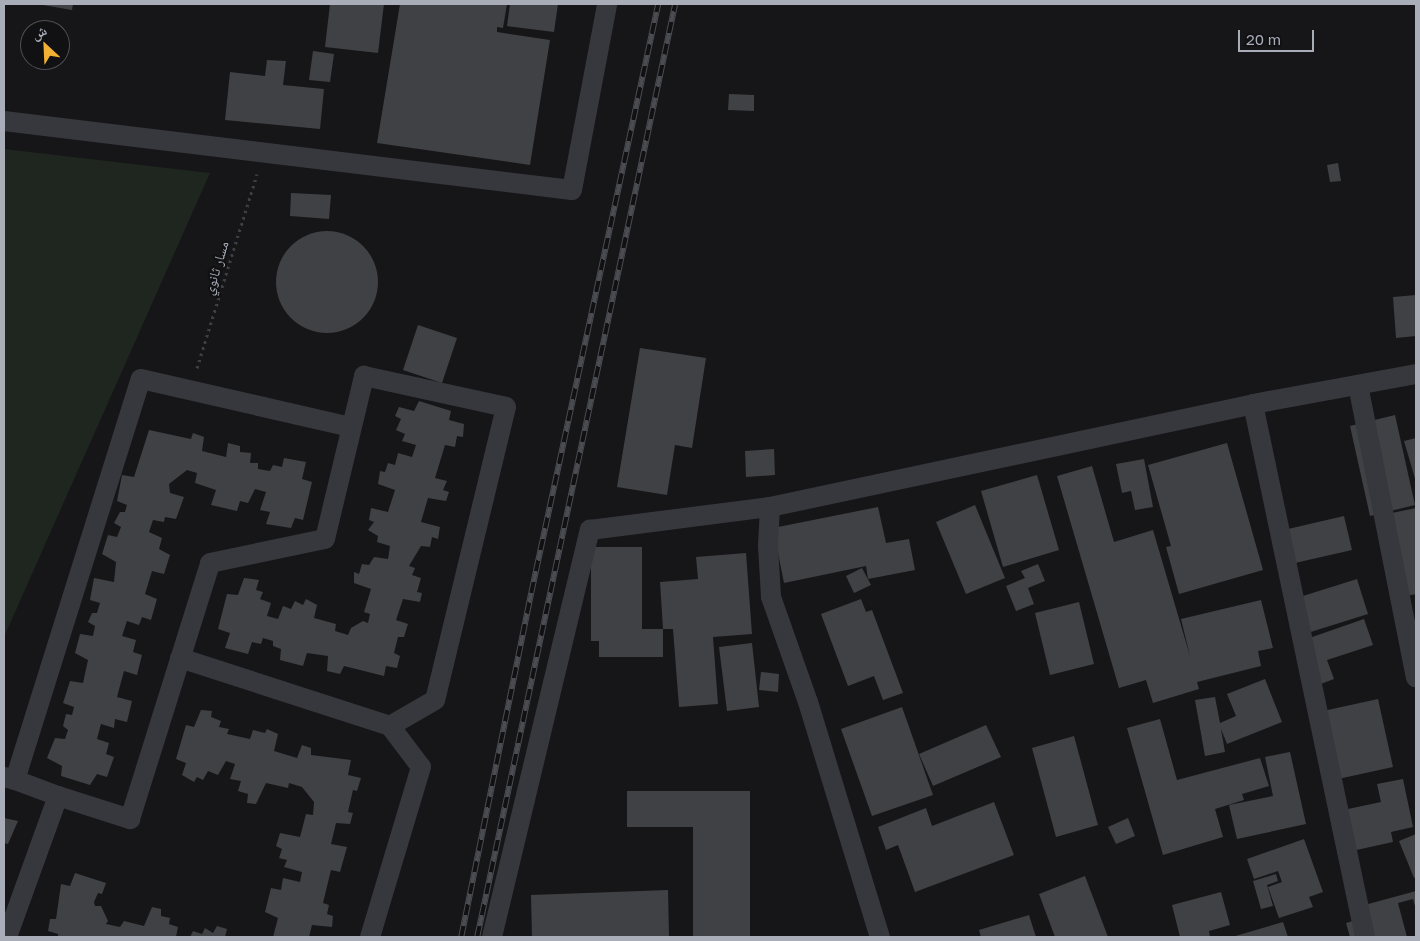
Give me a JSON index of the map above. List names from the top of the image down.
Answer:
{
  "streets": {
    "path": ["مسار ثانوي"]
  },
  "scale_bar": "20 m",
  "north": "top left"
}
